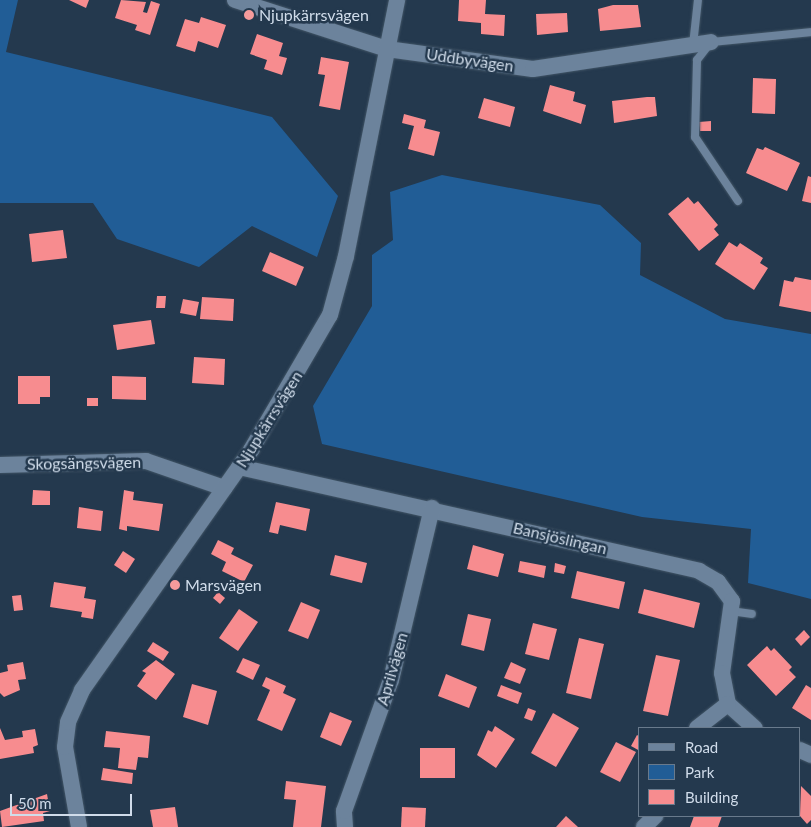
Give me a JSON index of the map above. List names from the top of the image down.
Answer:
{
  "streets": {
    "street": [
      "Uddbyvägen",
      "Njupkärrsvägen",
      "Skogsängsvägen",
      "Bansjöslingan",
      "Aprilvägen"
    ]
  },
  "crossings": [
    ["Uddbyvägen", "Njupkärrsvägen"],
    ["Njupkärrsvägen", "Skogsängsvägen"],
    ["Njupkärrsvägen", "Bansjöslingan"],
    ["Bansjöslingan", "Aprilvägen"]
  ],
  "places": ["Njupkärrsvägen", "Marsvägen"],
  "legend": ["Road", "Park", "Building"],
  "scale_bar": "50 m"
}
